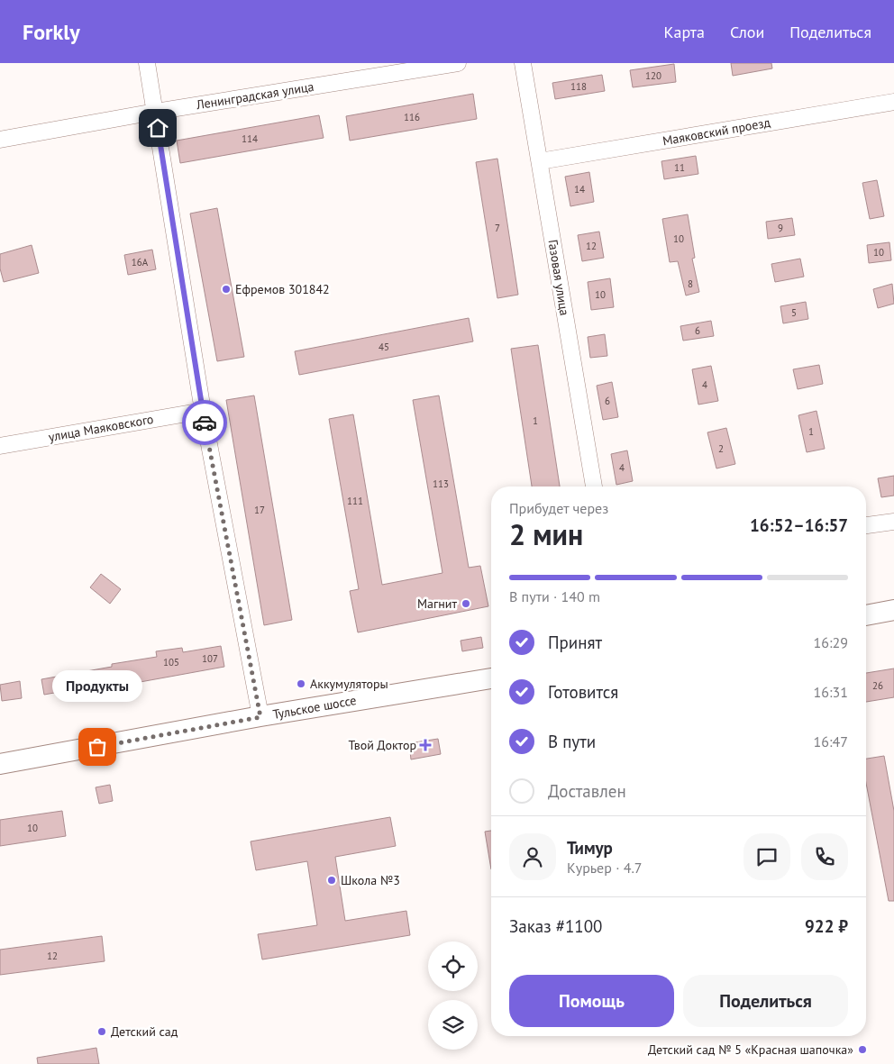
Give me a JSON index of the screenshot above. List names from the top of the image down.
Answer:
{
  "streets": {
    "main road": ["Тульское шоссе"],
    "street": [
      "Ленинградская улица",
      "Маяковский проезд",
      "Газовая улица",
      "улица Маяковского"
    ]
  },
  "crossings": [
    ["Маяковский проезд", "Газовая улица"]
  ],
  "places": {
    "other": [
      "Ефремов 301842",
      "Магнит",
      "Аккумуляторы",
      "Продукты",
      "Школа №3",
      "Детский сад",
      "Детский сад № 5 «Красная шапочка»"
    ],
    "health": ["Твой Доктор"]
  },
  "house_numbers": [
    "120",
    "118",
    "116",
    "114",
    "11",
    "14",
    "7",
    "9",
    "10",
    "12",
    "10",
    "16А",
    "8",
    "10",
    "5",
    "6",
    "45",
    "4",
    "6",
    "1",
    "1",
    "2",
    "4",
    "113",
    "111",
    "17",
    "107",
    "105",
    "26",
    "10",
    "12"
  ],
  "page": {
    "header": "Forkly",
    "nav": ["Карта", "Слои", "Поделиться"],
    "heading": ["2 мин", "Прибудет через", "16:52–16:57"],
    "panel": [
      "Тимур",
      "Курьер · 4.7",
      "Заказ #1100",
      "922 ₽"
    ],
    "bar": "В пути · 140 m",
    "list": [
      ["Принят", "16:29"],
      ["Готовится", "16:31"],
      ["В пути", "16:47"],
      "Доставлен"
    ],
    "bubble": "Продукты",
    "buttons": ["Помощь", "Поделиться"]
  }
}
